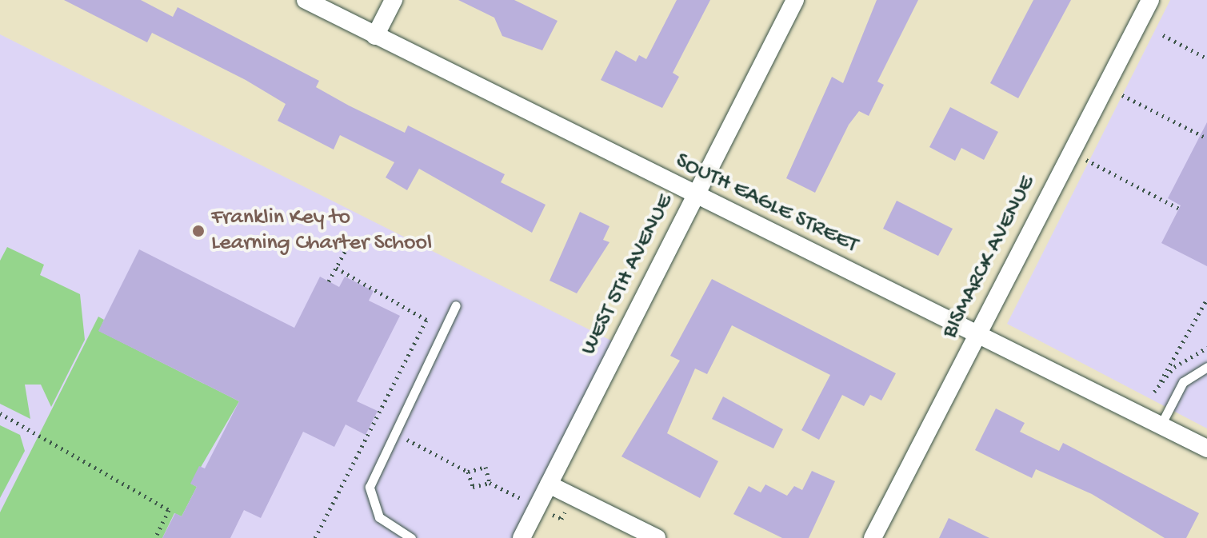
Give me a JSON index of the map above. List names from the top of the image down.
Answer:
{
  "streets": {
    "street": ["SOUTH EAGLE STREET", "BISMARCK AVENUE", "WEST 5TH AVENUE"]
  },
  "crossings": [
    ["SOUTH EAGLE STREET", "BISMARCK AVENUE"],
    ["SOUTH EAGLE STREET", "WEST 5TH AVENUE"]
  ],
  "places": ["Franklin Key to Learning Charter School"]
}
